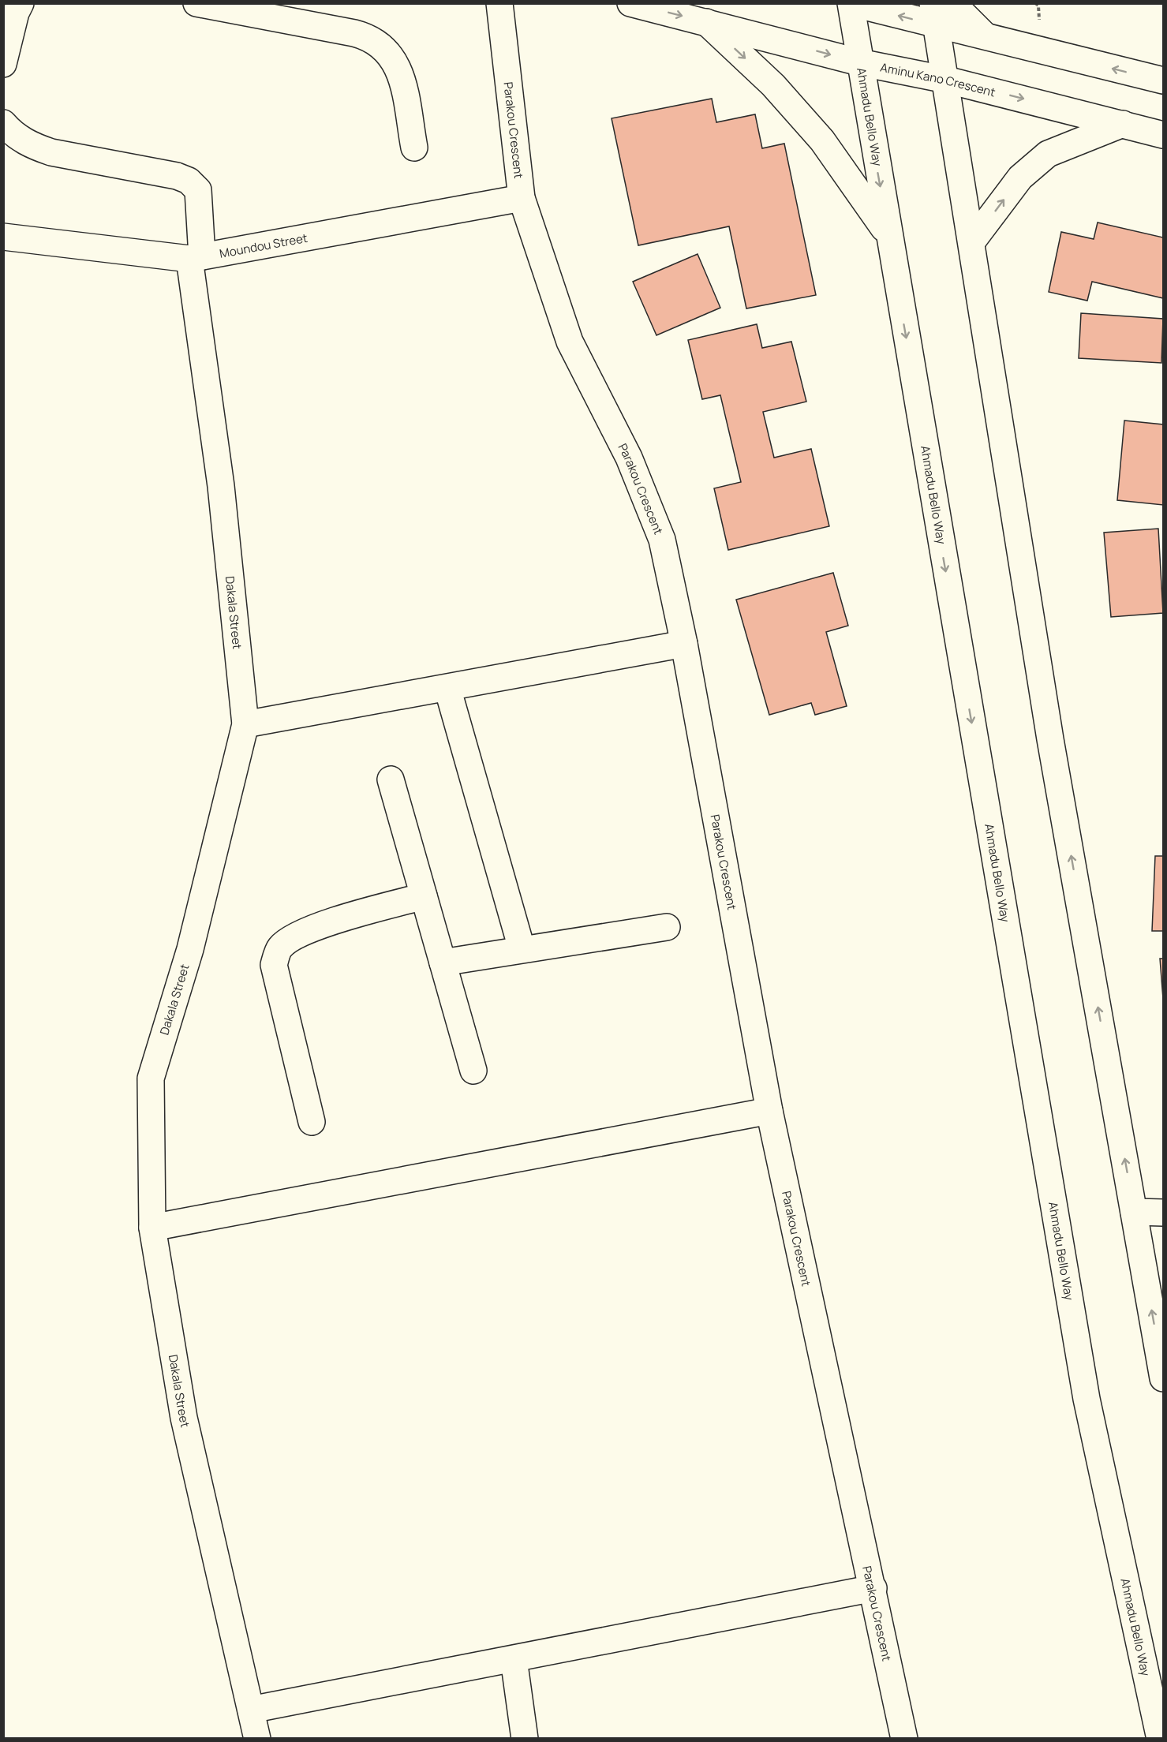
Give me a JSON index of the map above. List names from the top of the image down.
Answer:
{
  "streets": {
    "street": [
      "Aminu Kano Crescent",
      "Ahmadu Bello Way",
      "Parakou Crescent",
      "Moundou Street",
      "Dakala Street"
    ]
  },
  "crossings": [
    ["Aminu Kano Crescent", "Ahmadu Bello Way"],
    ["Parakou Crescent", "Moundou Street"],
    ["Moundou Street", "Dakala Street"]
  ]
}
